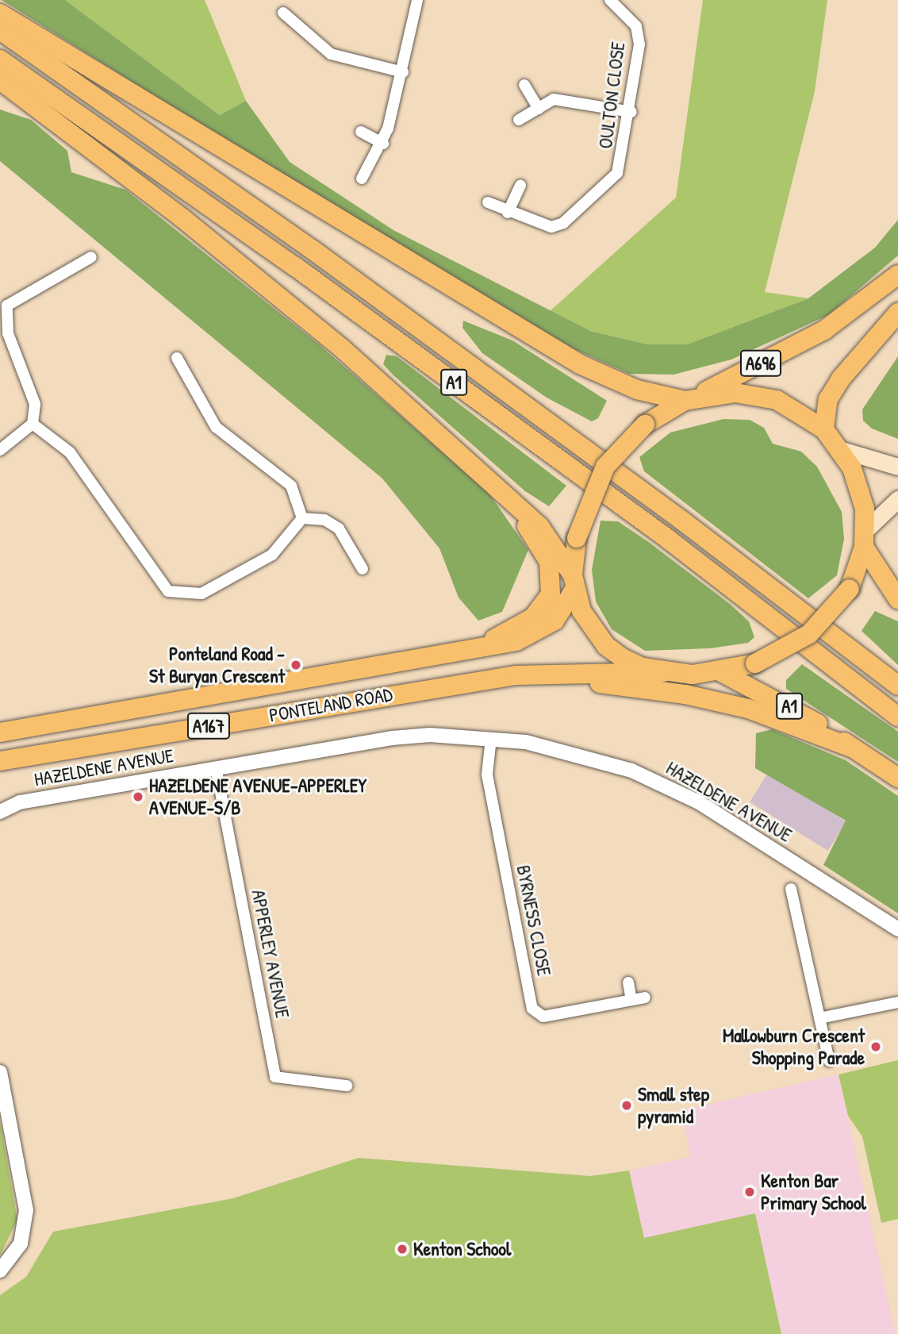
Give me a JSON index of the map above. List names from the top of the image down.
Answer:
{
  "streets": {
    "highway": [
      "A696",
      "A1",
      "PONTELAND ROAD",
      "A167"
    ],
    "street": [
      "OULTON CLOSE",
      "HAZELDENE AVENUE",
      "BYRNESS CLOSE",
      "APPERLEY AVENUE"
    ]
  },
  "crossings": [
    ["A1", "PONTELAND ROAD"],
    ["HAZELDENE AVENUE", "BYRNESS CLOSE"],
    ["HAZELDENE AVENUE", "APPERLEY AVENUE"]
  ],
  "places": [
    "Ponteland Road - St Buryan Crescent",
    "HAZELDENE AVENUE-APPERLEY AVENUE-S/B",
    "Mallowburn Crescent Shopping Parade",
    "Small step pyramid",
    "Kenton Bar Primary School",
    "Kenton School"
  ]
}
